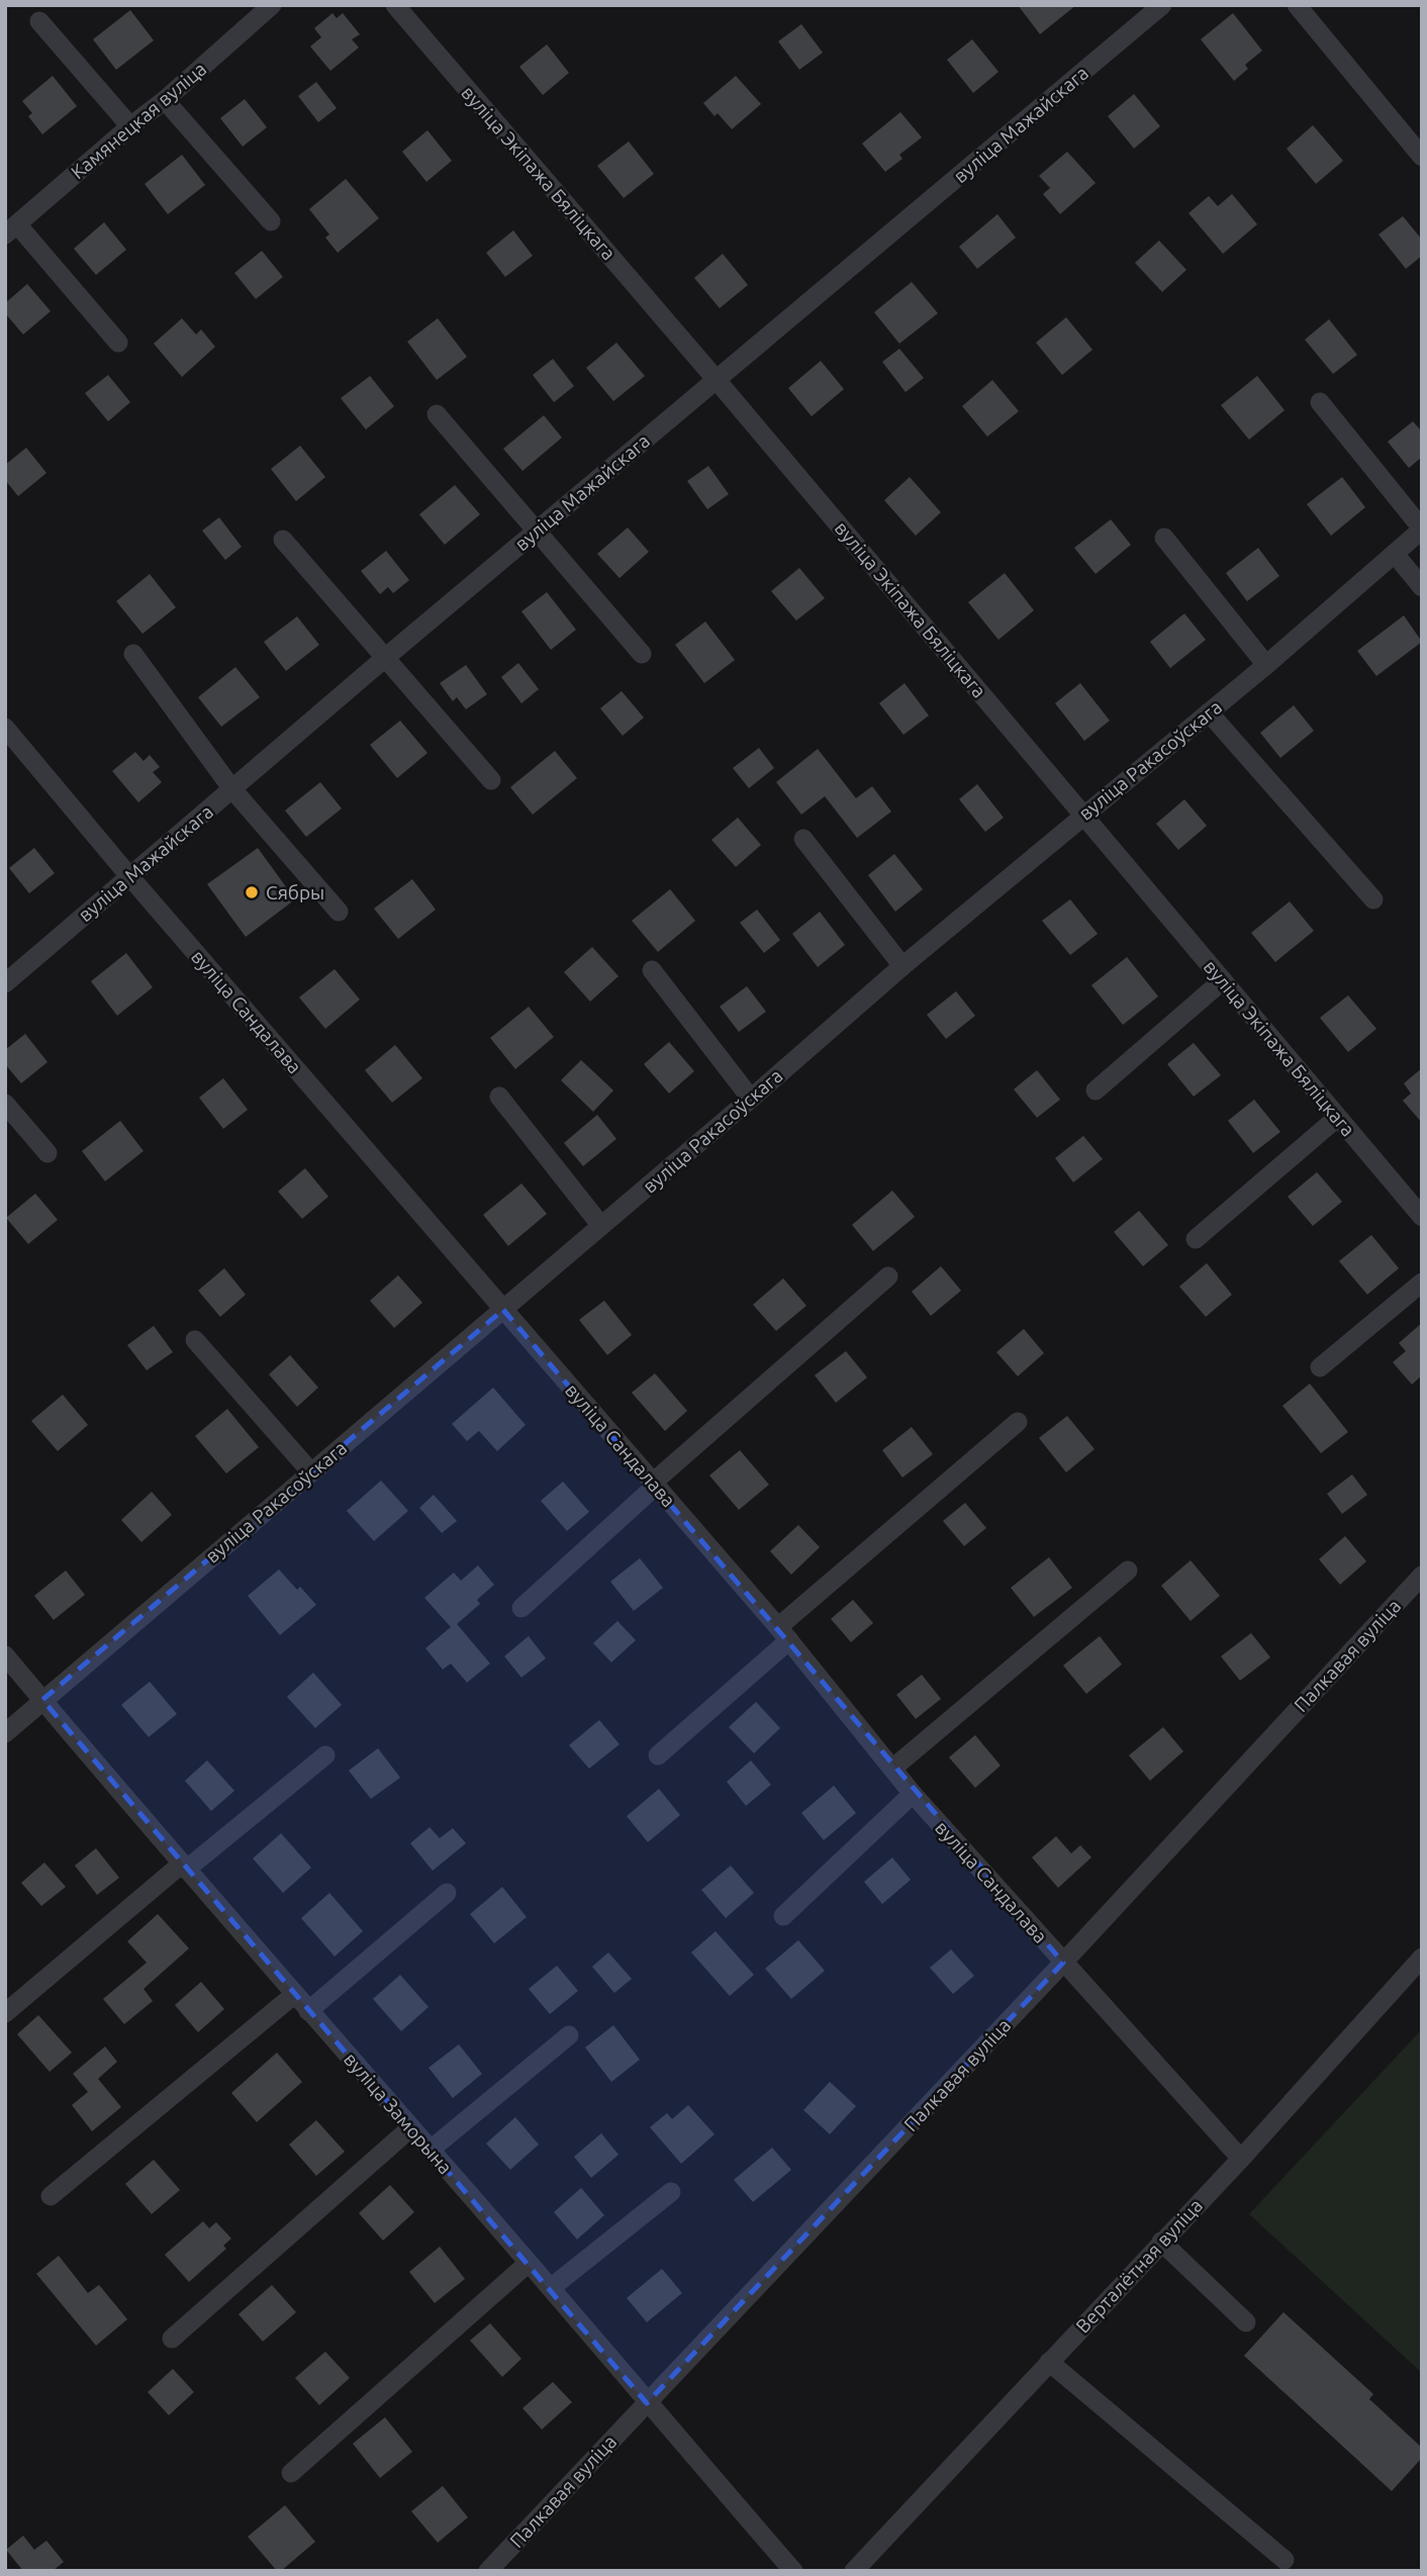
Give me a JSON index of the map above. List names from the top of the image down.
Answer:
{
  "streets": {
    "street": [
      "Камянецкая вуліца",
      "вуліца Мажайскага",
      "вуліца Экіпажа Бяліцкага",
      "вуліца Ракасоўскага",
      "вуліца Сандалава",
      "Палкавая вуліца",
      "вуліца Заморына",
      "Верталётная вуліца"
    ]
  },
  "crossings": [
    ["вуліца Мажайскага", "вуліца Экіпажа Бяліцкага"],
    ["вуліца Мажайскага", "вуліца Сандалава"],
    ["вуліца Экіпажа Бяліцкага", "вуліца Ракасоўскага"],
    ["вуліца Ракасоўскага", "вуліца Сандалава"],
    ["вуліца Ракасоўскага", "вуліца Заморына"],
    ["вуліца Сандалава", "Палкавая вуліца"],
    ["вуліца Сандалава", "Верталётная вуліца"],
    ["Палкавая вуліца", "вуліца Заморына"]
  ],
  "places": ["Сябры"]
}
